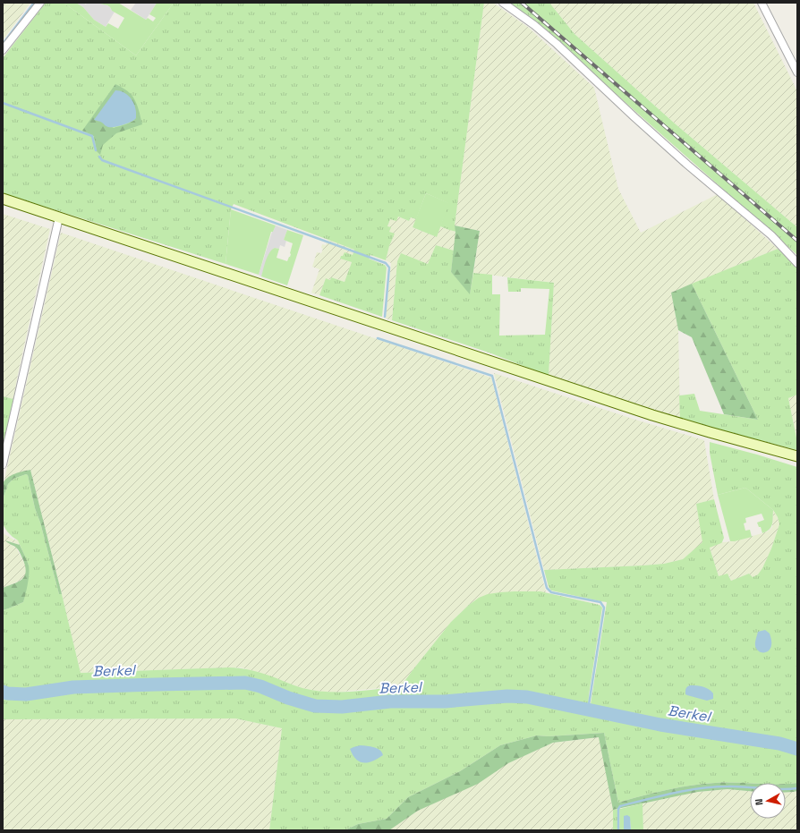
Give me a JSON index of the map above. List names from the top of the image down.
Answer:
{
  "water": ["Berkel"],
  "north": "left"
}
